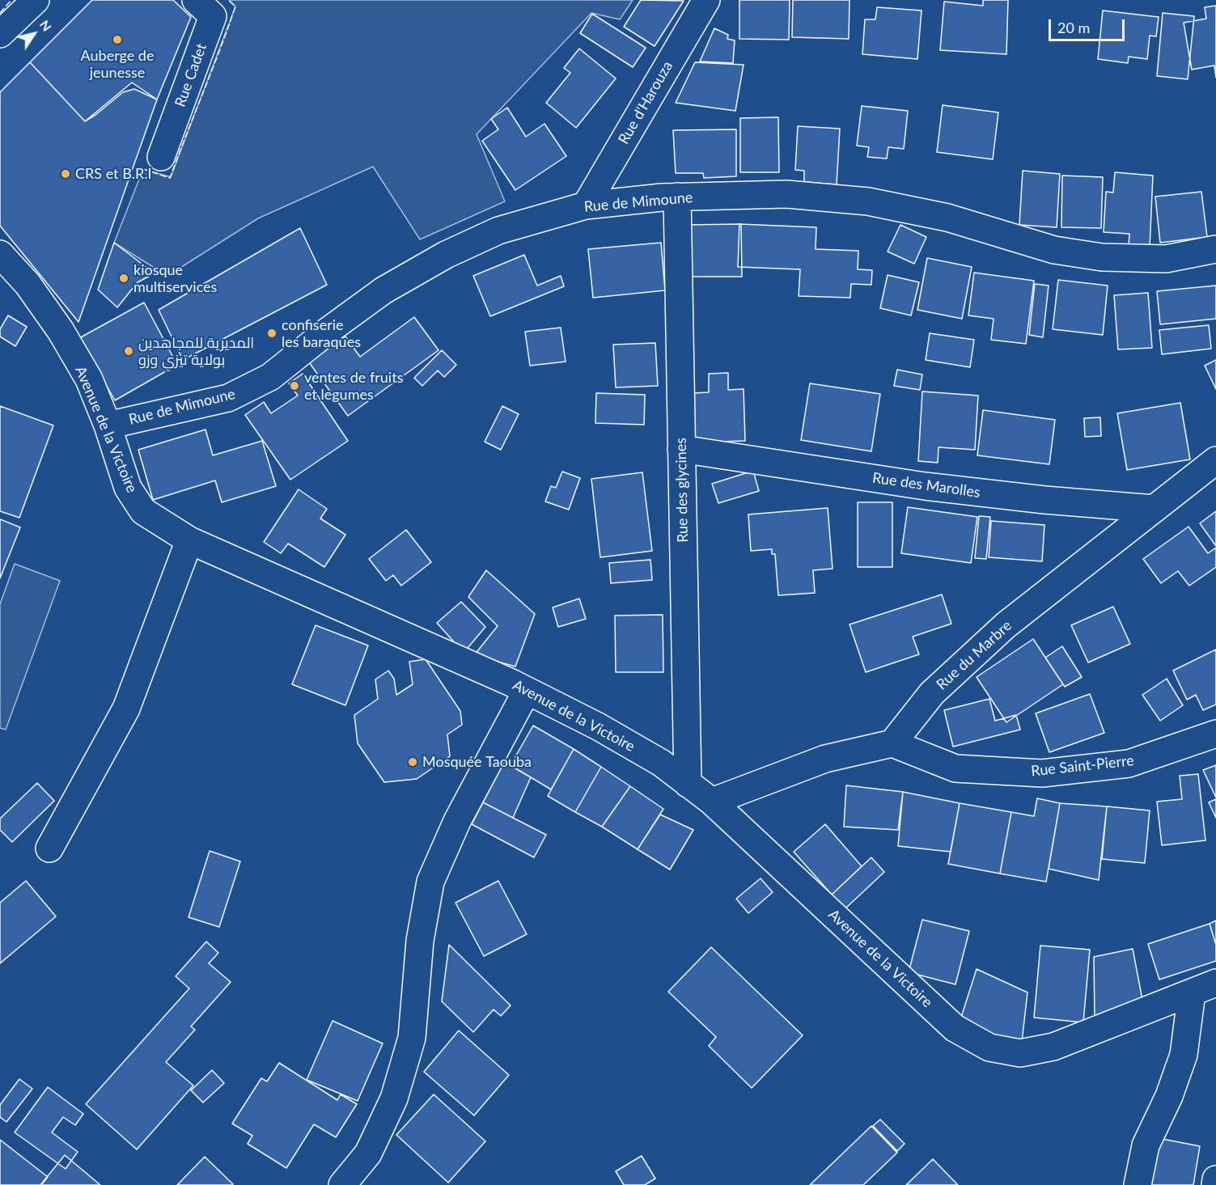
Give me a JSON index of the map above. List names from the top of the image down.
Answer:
{
  "streets": {
    "street": [
      "Rue Cadet",
      "Rue d'Harouza",
      "Rue de Mimoune",
      "Avenue de la Victoire",
      "Rue des Marolles",
      "Rue des glycines",
      "Rue du Marbre",
      "Rue Saint-Pierre"
    ]
  },
  "crossings": [
    ["Rue d'Harouza", "Rue de Mimoune"],
    ["Rue de Mimoune", "Avenue de la Victoire"],
    ["Rue de Mimoune", "Rue des glycines"],
    ["Avenue de la Victoire", "Rue des glycines"],
    ["Rue des Marolles", "Rue des glycines"],
    ["Rue des Marolles", "Rue du Marbre"],
    ["Rue du Marbre", "Rue Saint-Pierre"]
  ],
  "places": [
    "Auberge de jeunesse",
    "CRS et B.R.I",
    "kiosque multiservices",
    "confiserie les baraques",
    "المديرية للمجاهدين بولاية تيزي وزو",
    "ventes de fruits et legumes",
    "Mosquée Taouba"
  ],
  "scale_bar": "20 m",
  "north": "top right"
}
